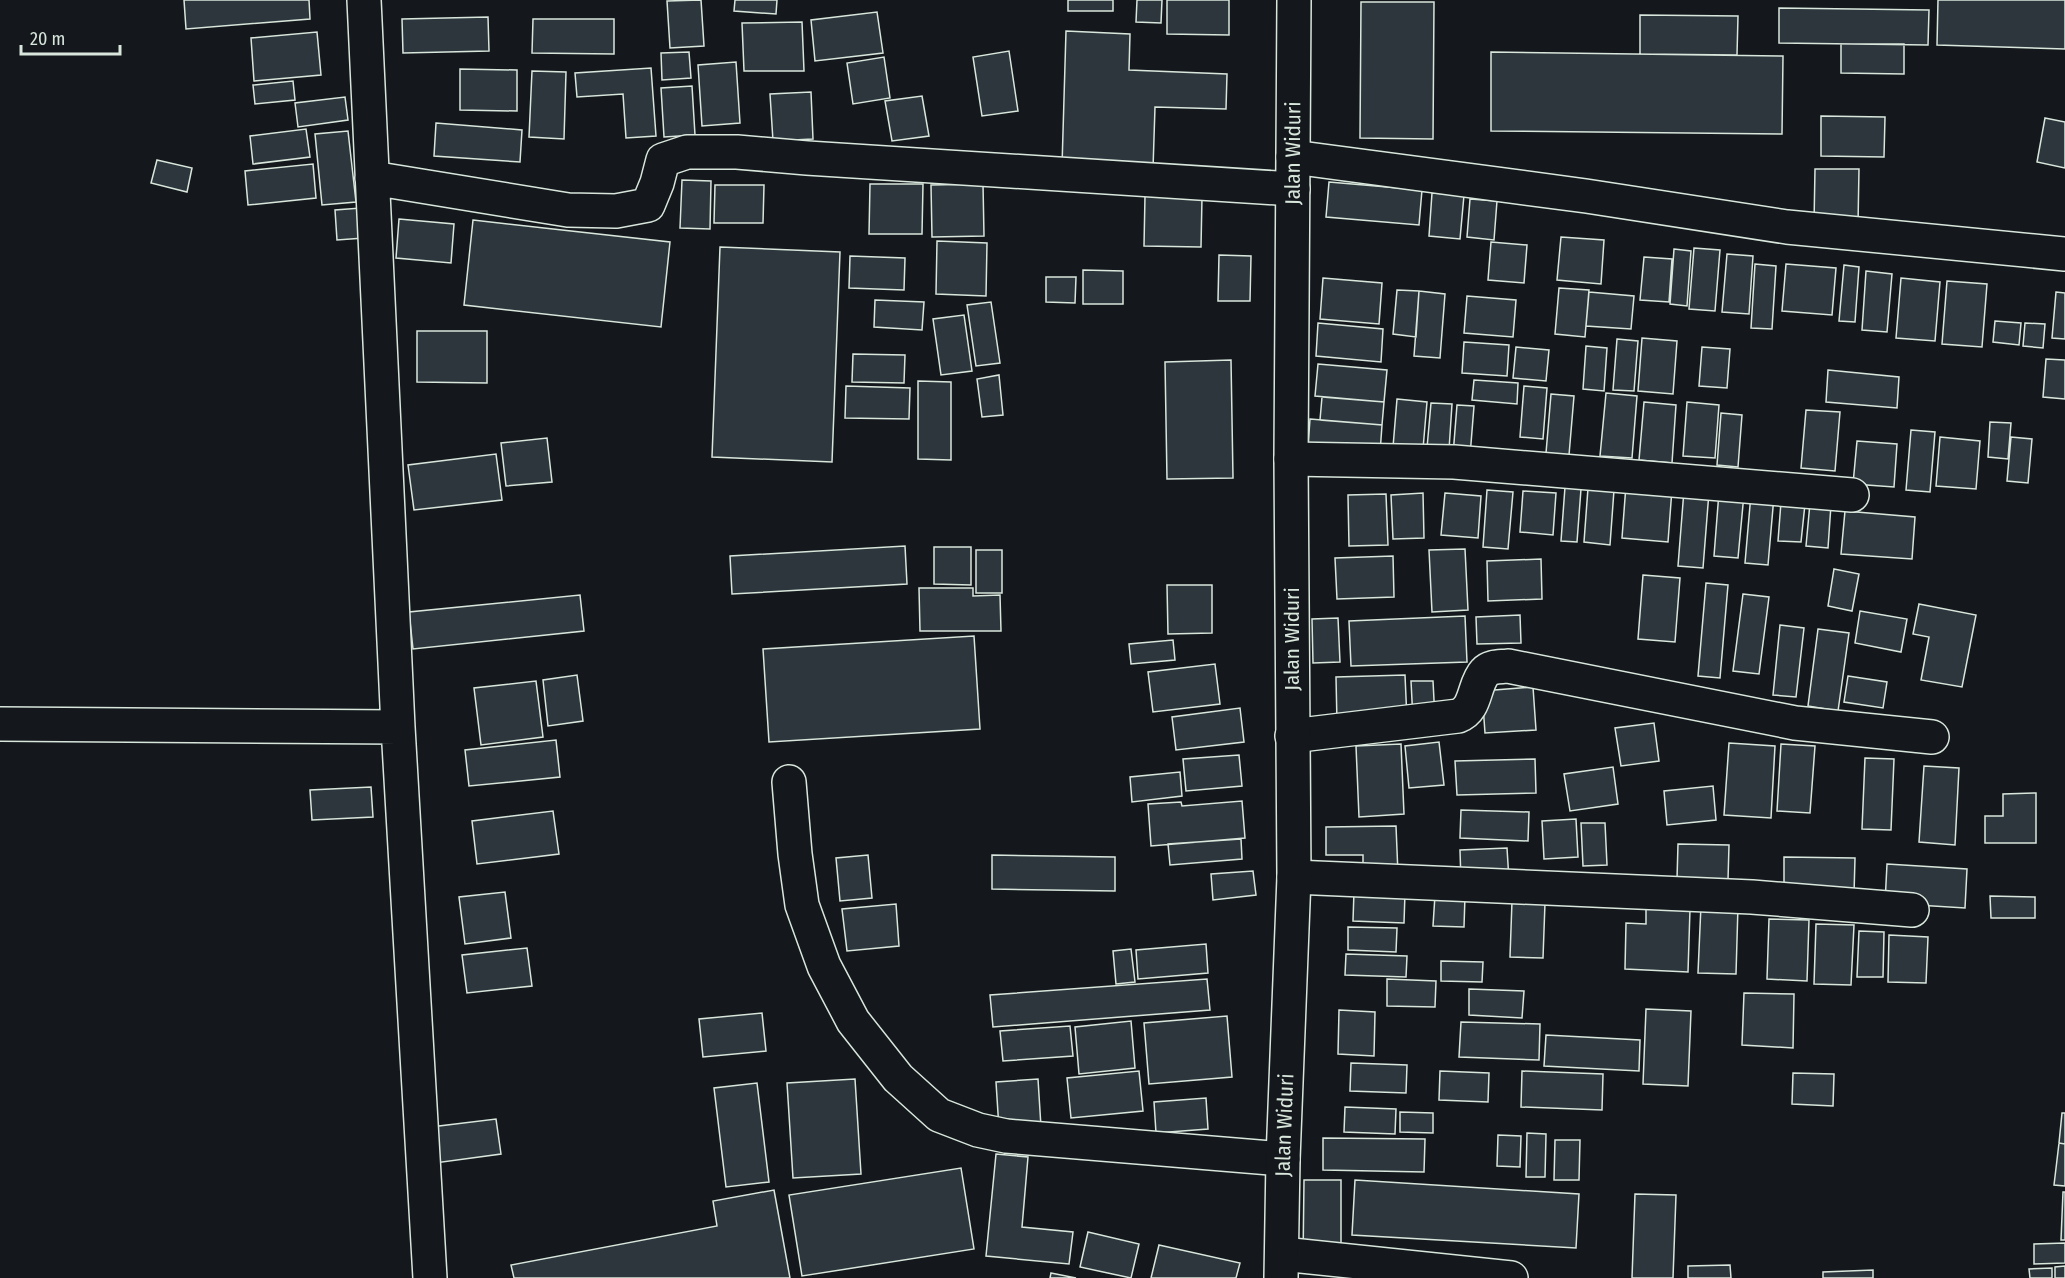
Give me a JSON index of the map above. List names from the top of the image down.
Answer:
{
  "streets": {
    "street": ["Jalan Widuri"]
  },
  "scale_bar": "20 m"
}
